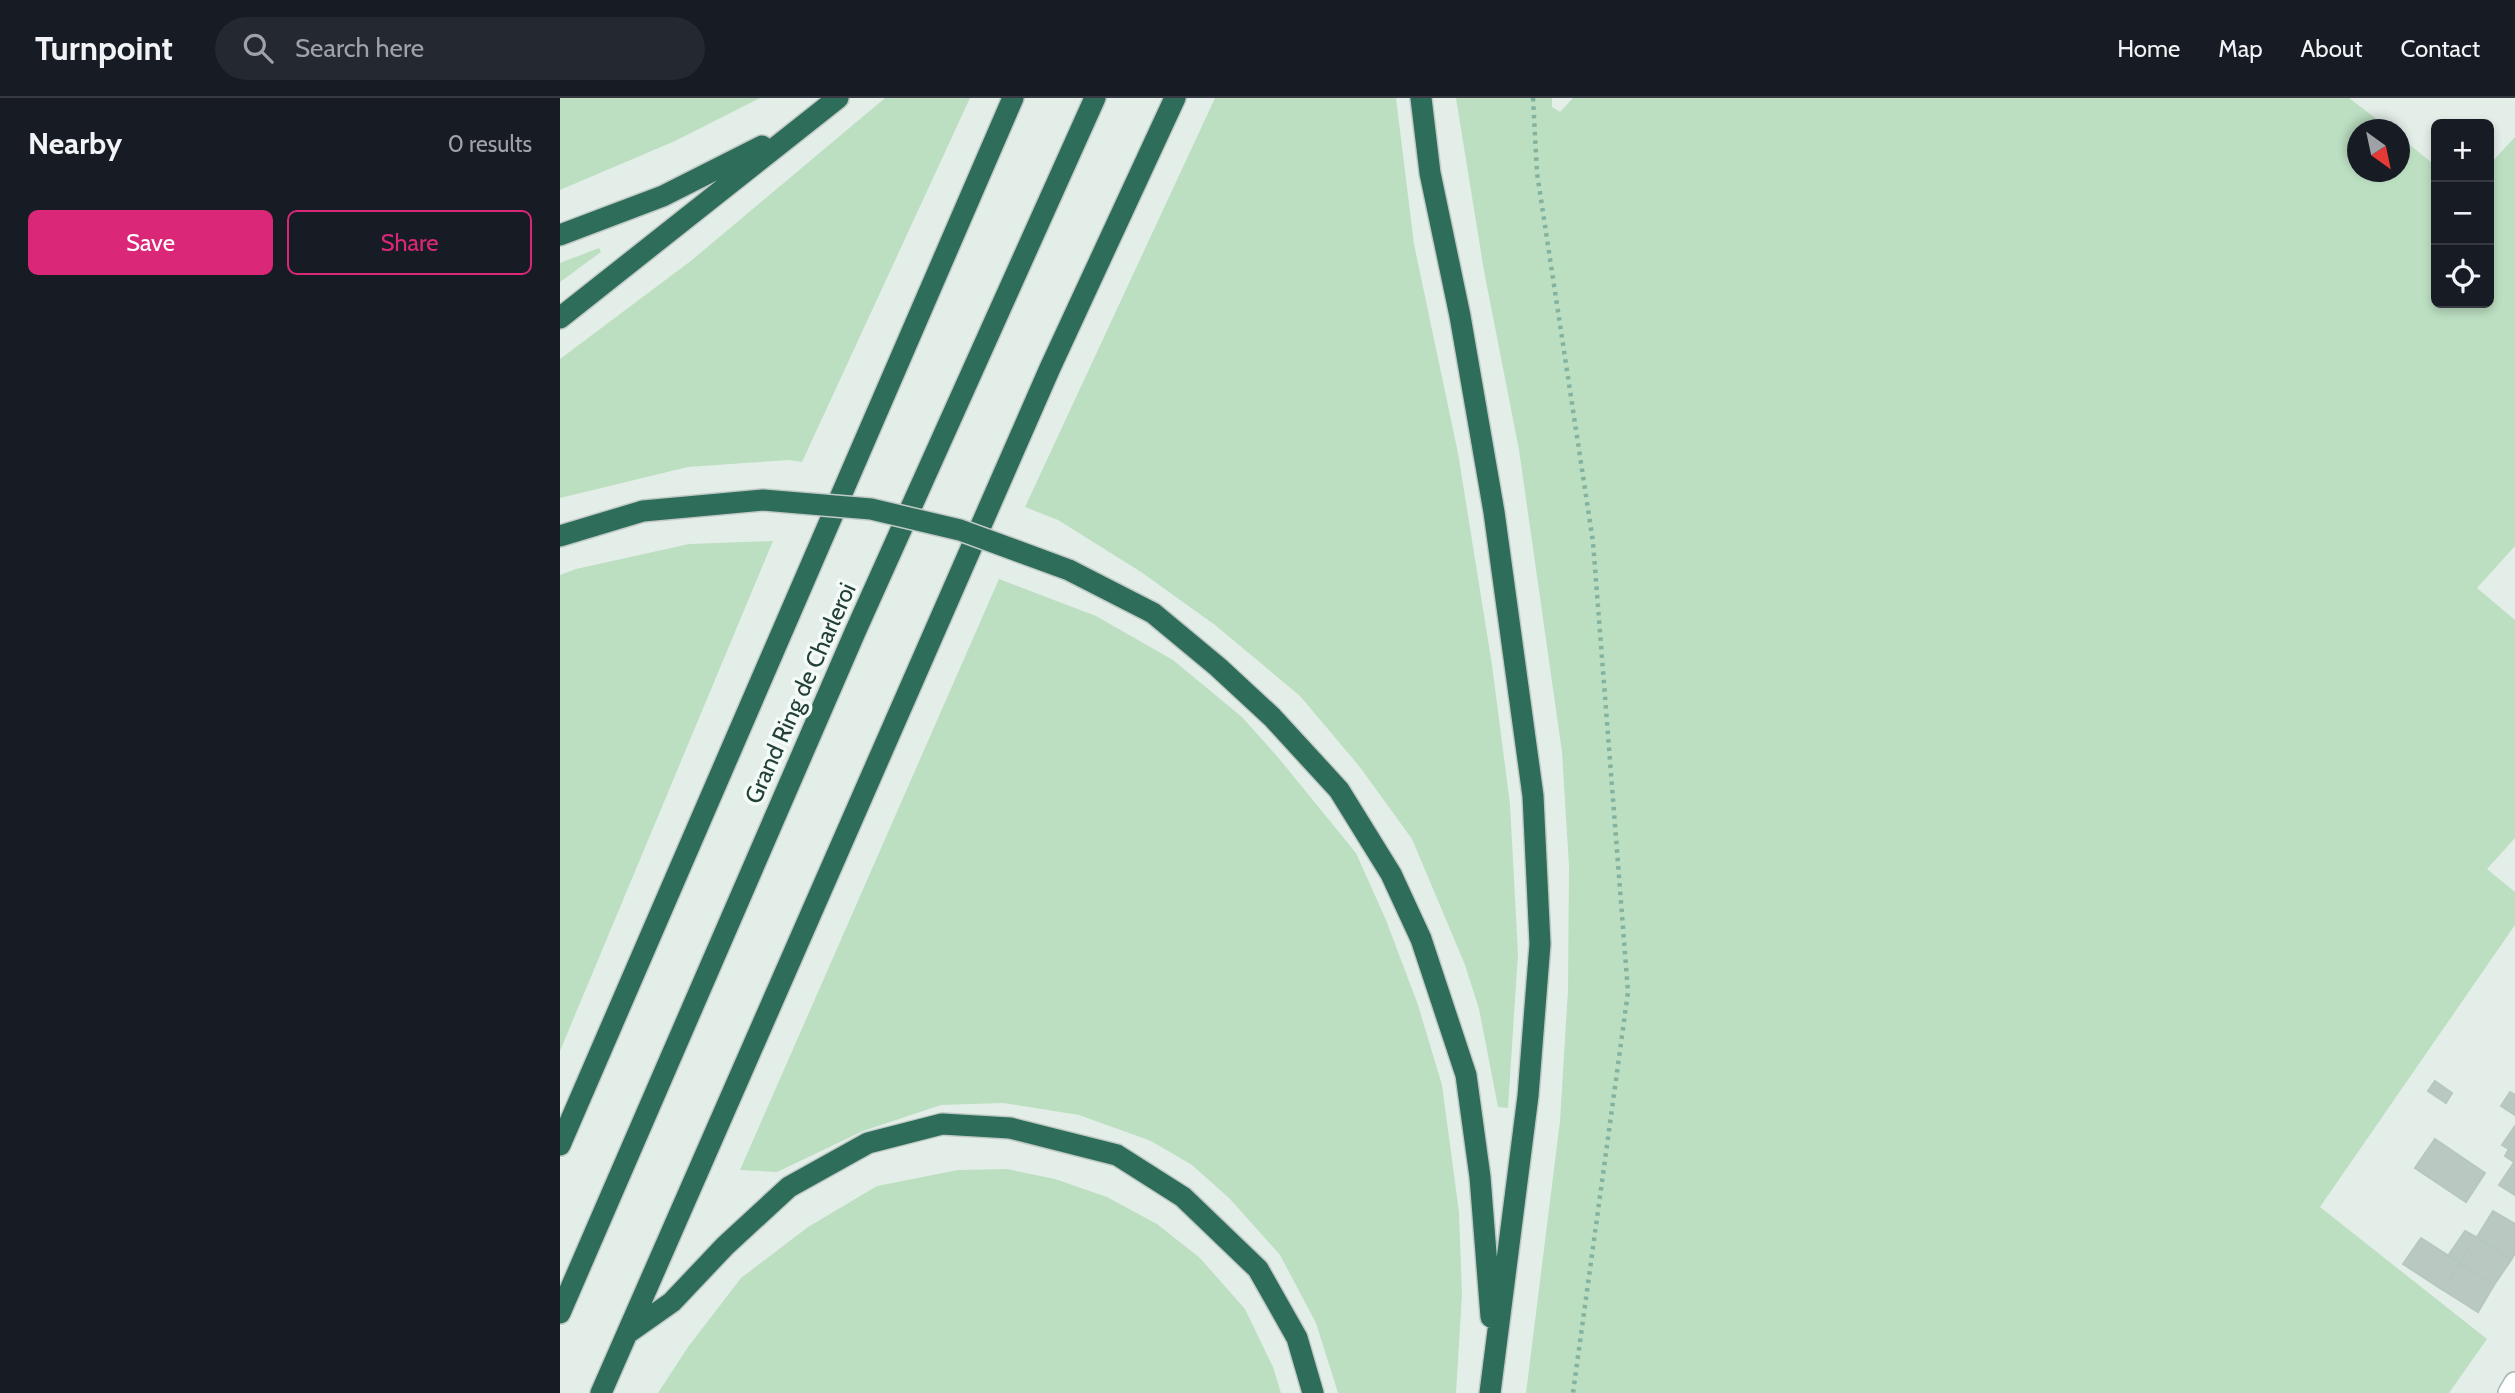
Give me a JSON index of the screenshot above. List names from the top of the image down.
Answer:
{
  "streets": {
    "highway": ["Grand Ring de Charleroi"]
  },
  "north": "bottom right",
  "page": {
    "header": "Turnpoint",
    "search": "Search here",
    "nav": [
      "Home",
      "Map",
      "About",
      "Contact"
    ],
    "heading": ["Nearby", "0 results"],
    "map_buttons": ["+", "−"],
    "buttons": ["Save", "Share"]
  }
}
